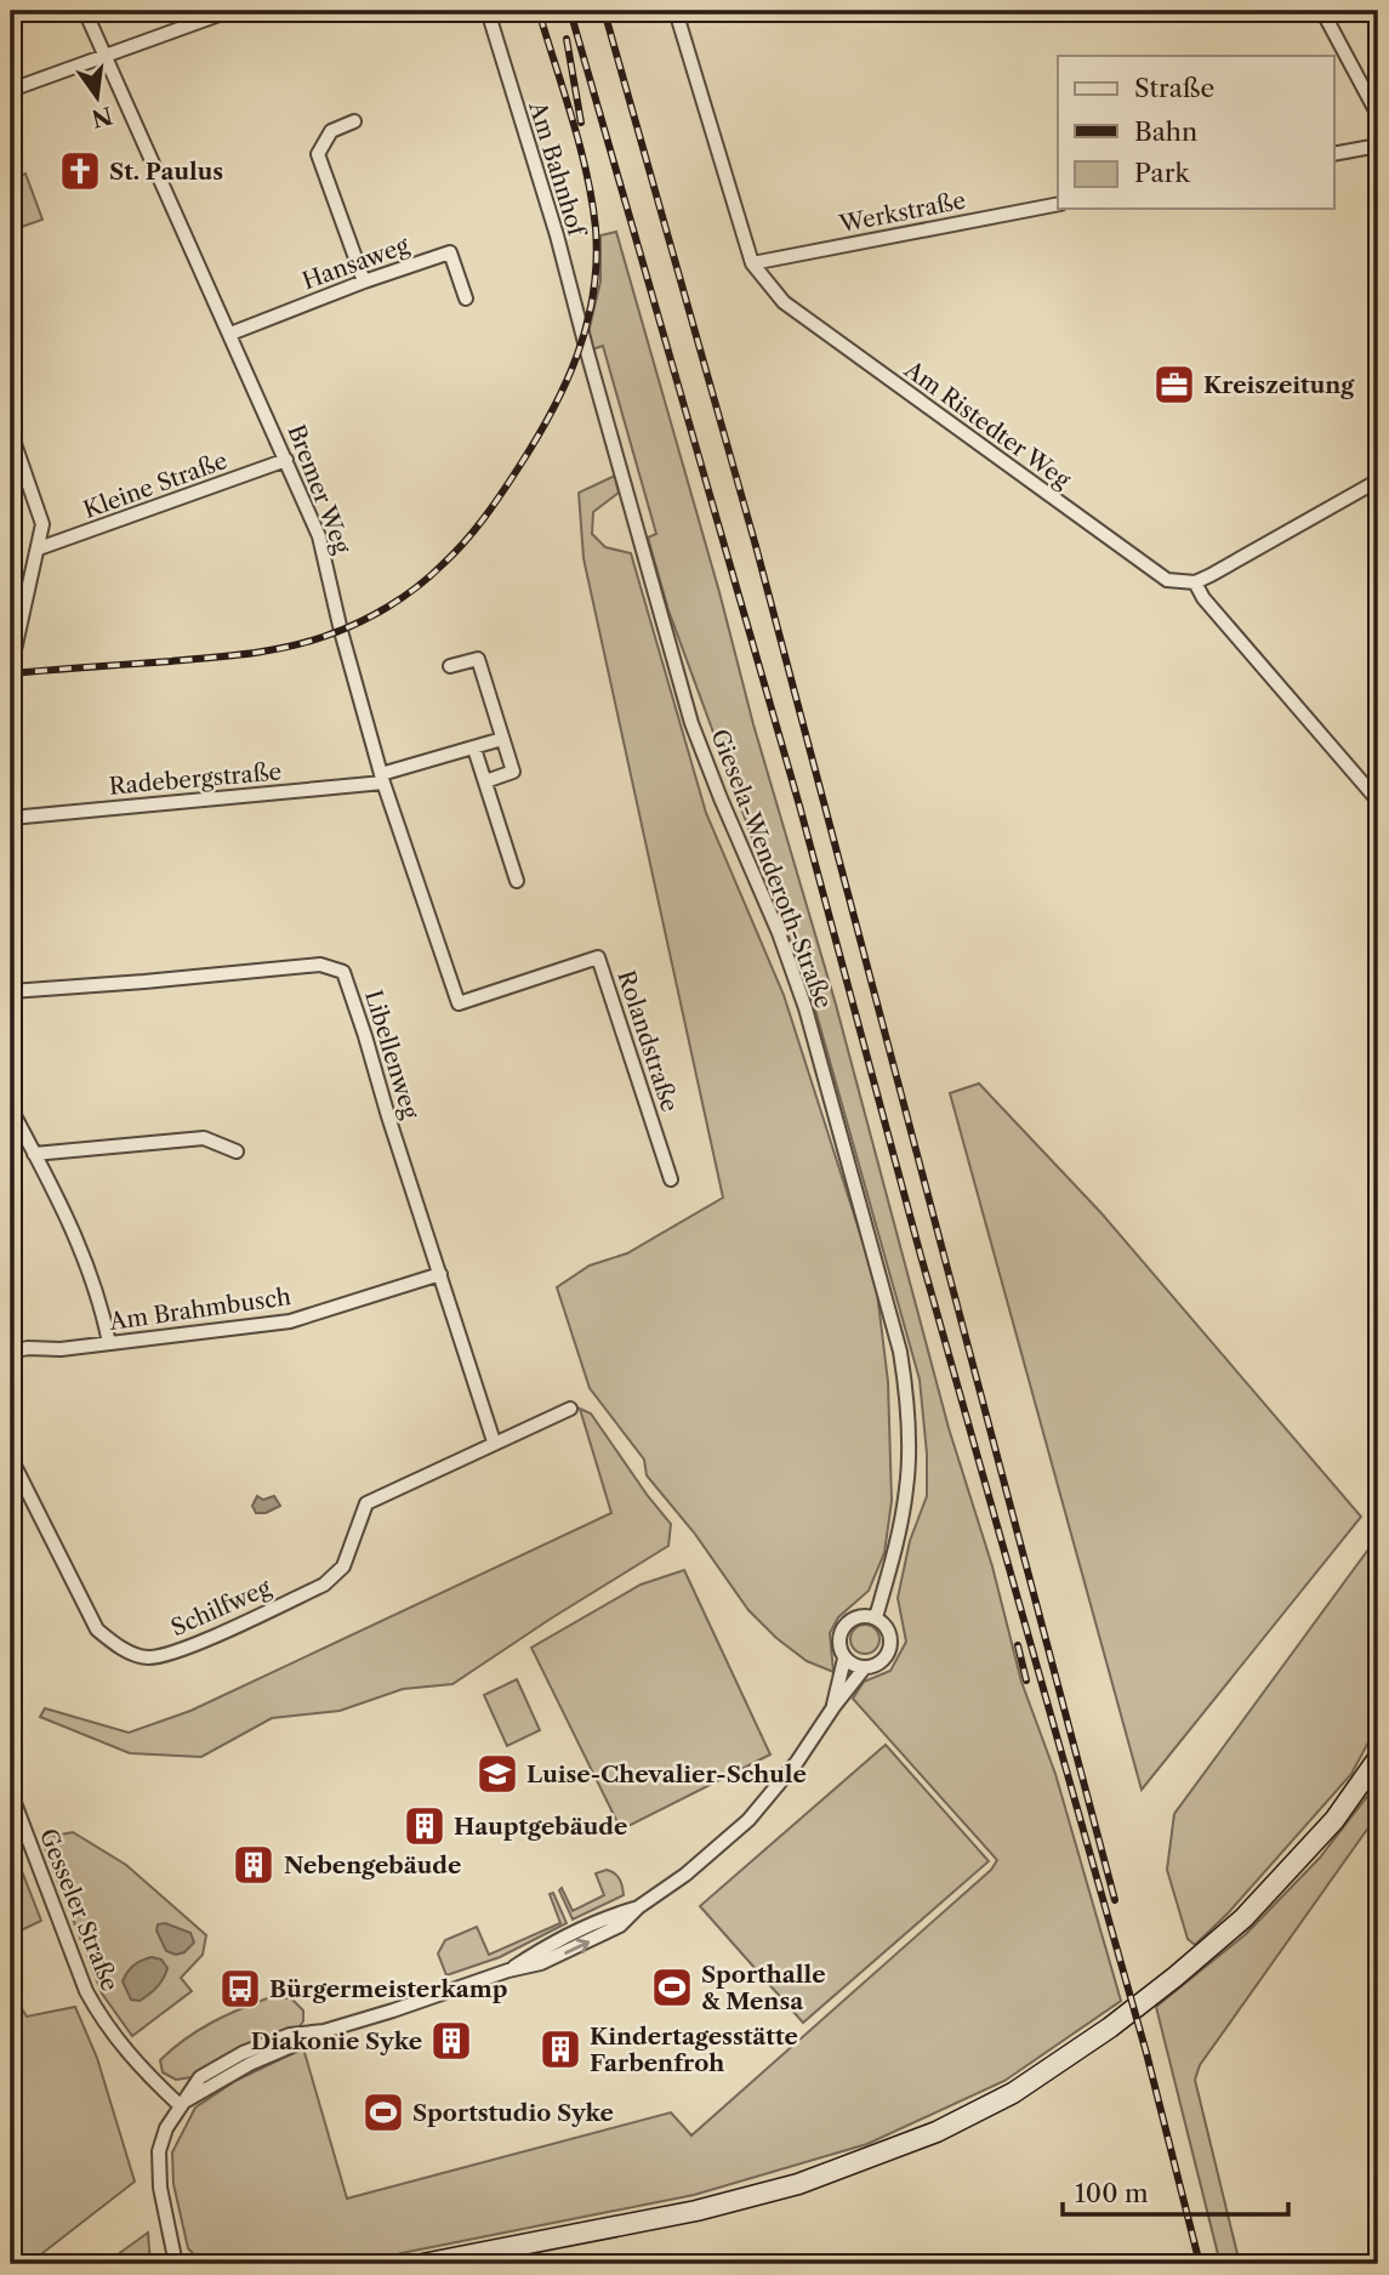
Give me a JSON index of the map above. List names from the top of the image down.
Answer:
{
  "streets": {
    "street": [
      "Am Bahnhof",
      "Werkstraße",
      "Hansaweg",
      "Am Ristedter Weg",
      "Kleine Straße",
      "Bremer Weg",
      "Radebergstraße",
      "Giesela-Wenderoth-Straße",
      "Rolandstraße",
      "Libellenweg",
      "Am Brahmbusch",
      "Schilfweg",
      "Gesseler Straße"
    ]
  },
  "crossings": [
    ["Am Bahnhof", "Giesela-Wenderoth-Straße"],
    ["Werkstraße", "Am Ristedter Weg"],
    ["Hansaweg", "Bremer Weg"],
    ["Kleine Straße", "Bremer Weg"],
    ["Bremer Weg", "Radebergstraße"],
    ["Bremer Weg", "Rolandstraße"],
    ["Libellenweg", "Am Brahmbusch"]
  ],
  "places": {
    "church": ["St. Paulus"],
    "office": ["Kreiszeitung"],
    "school or university": ["Luise-Chevalier-Schule"],
    "building": [
      "Hauptgebäude",
      "Nebengebäude",
      "Diakonie Syke",
      "Kindertagesstätte Farbenfroh"
    ],
    "sports": ["Sporthalle & Mensa", "Sportstudio Syke"],
    "bus stop": ["Bürgermeisterkamp"]
  },
  "legend": ["Straße", "Bahn", "Park"],
  "scale_bar": "100 m",
  "north": "bottom"
}
